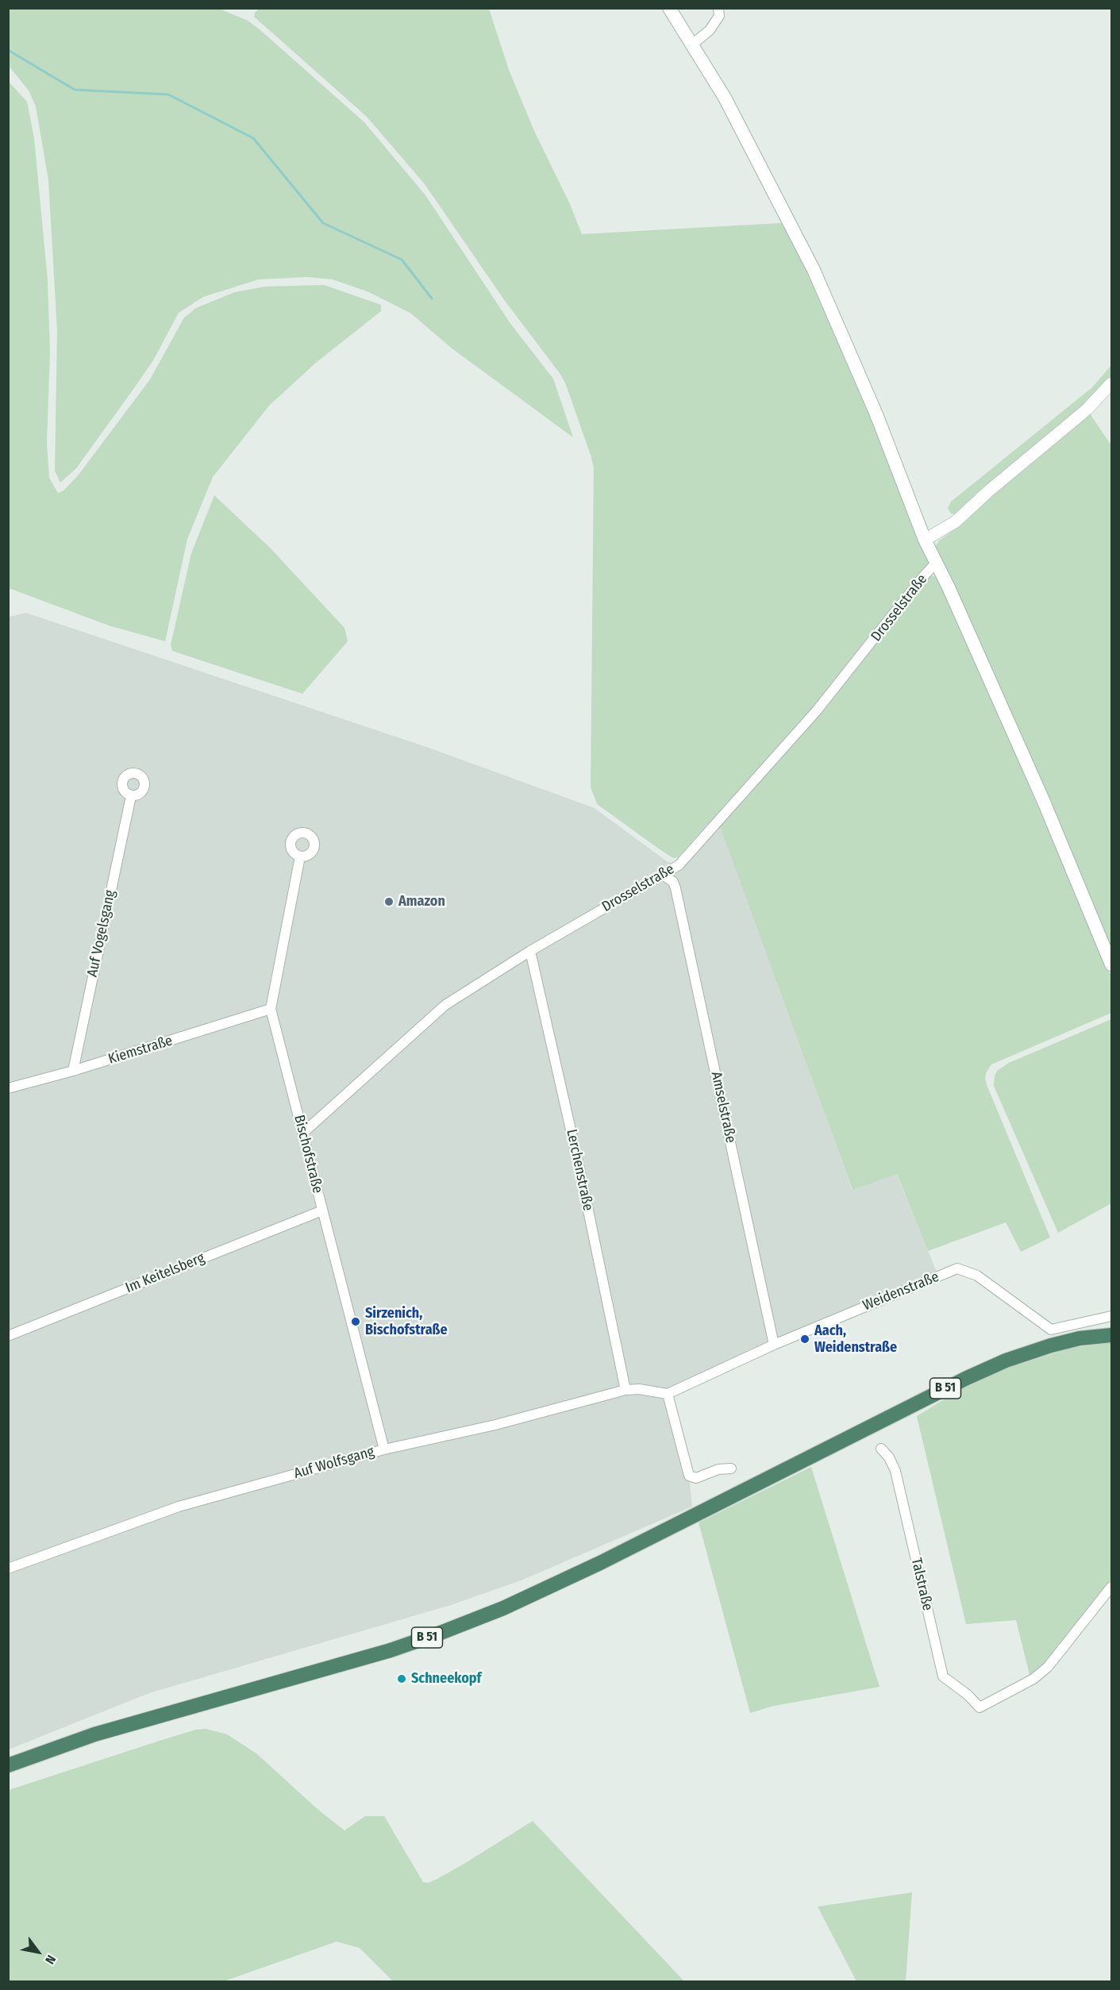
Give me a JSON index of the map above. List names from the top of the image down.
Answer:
{
  "streets": {
    "highway": ["B 51"],
    "street": [
      "Drosselstraße",
      "Auf Vogelsgang",
      "Kiemstraße",
      "Amselstraße",
      "Bischofstraße",
      "Lerchenstraße",
      "Im Keitelsberg",
      "Weidenstraße",
      "Auf Wolfsgang",
      "Talstraße"
    ]
  },
  "crossings": [
    ["Drosselstraße", "Amselstraße"],
    ["Drosselstraße", "Bischofstraße"],
    ["Drosselstraße", "Lerchenstraße"],
    ["Auf Vogelsgang", "Kiemstraße"],
    ["Kiemstraße", "Bischofstraße"],
    ["Amselstraße", "Weidenstraße"],
    ["Bischofstraße", "Im Keitelsberg"],
    ["Bischofstraße", "Auf Wolfsgang"],
    ["Lerchenstraße", "Auf Wolfsgang"],
    ["Weidenstraße", "Auf Wolfsgang"]
  ],
  "places": [
    "Amazon",
    "Sirzenich, Bischofstraße",
    "Aach, Weidenstraße",
    "Schneekopf"
  ],
  "north": "bottom right"
}
